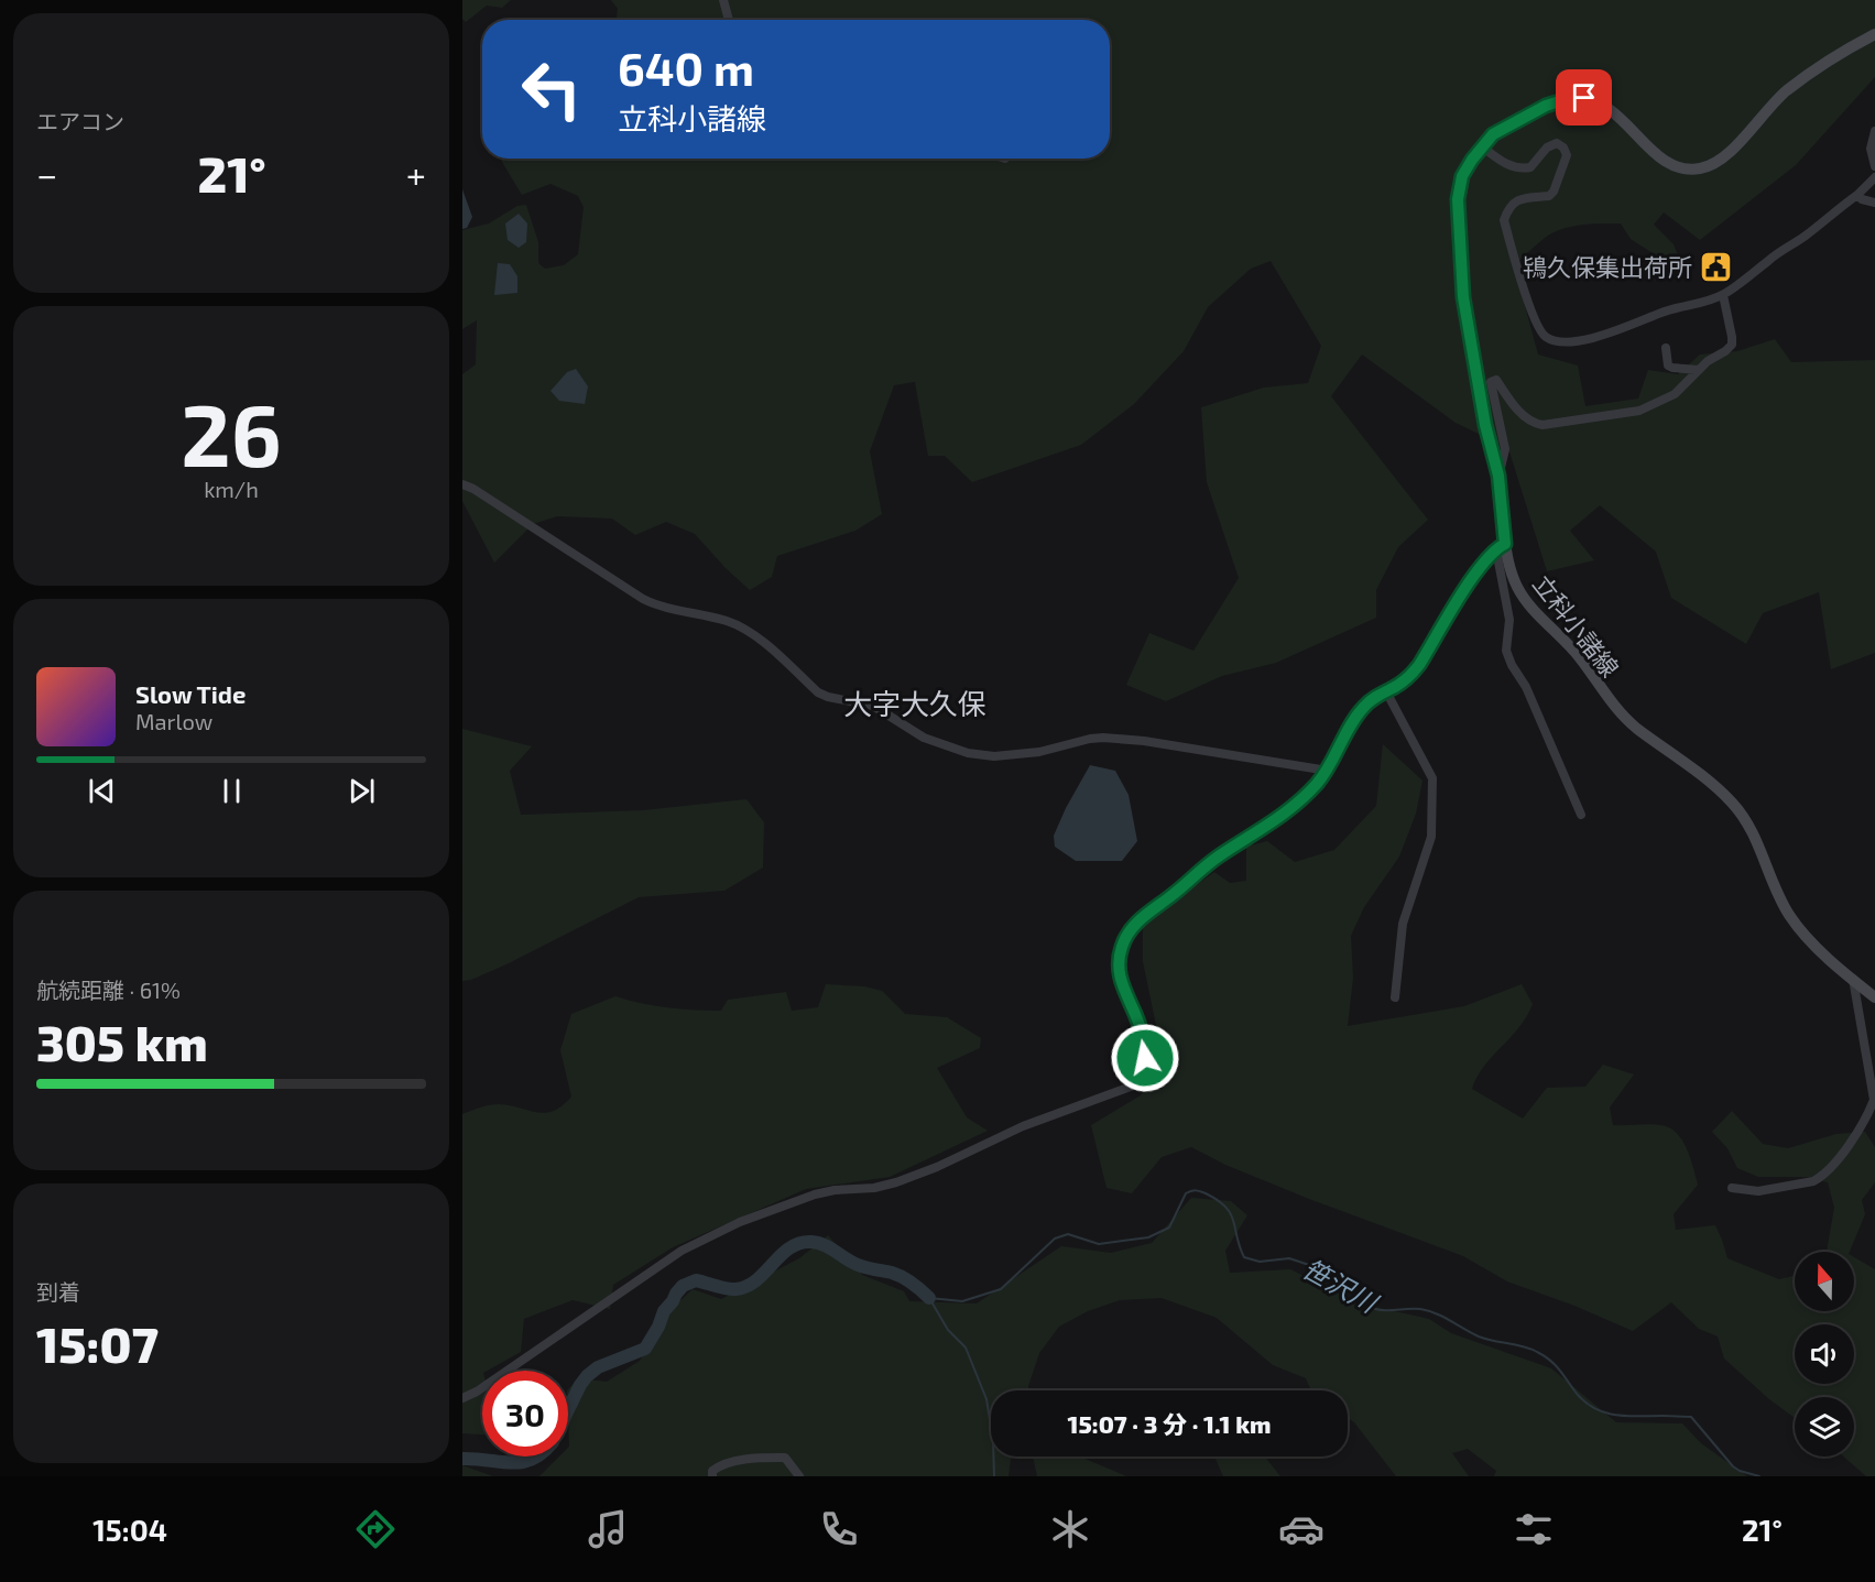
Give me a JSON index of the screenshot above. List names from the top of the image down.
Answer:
{
  "streets": {
    "main road": ["立科小諸線"]
  },
  "districts": ["大字大久保"],
  "water": ["笹沢川"],
  "places": {
    "public building": ["鴇久保集出荷所"]
  },
  "north": "top",
  "page": {
    "tile": [
      "エアコン",
      ["26", "km/h"],
      ["航続距離 · 61%", "305 km"],
      ["到着", "15:07"]
    ],
    "turn": ["640 m", "立科小諸線"],
    "heat": ["−", "21°", "+"],
    "song": ["Slow Tide", "Marlow"],
    "limit": "30",
    "trip": "15:07 · 3 分 · 1.1 km",
    "tabs": ["15:04", "21°"]
  }
}
